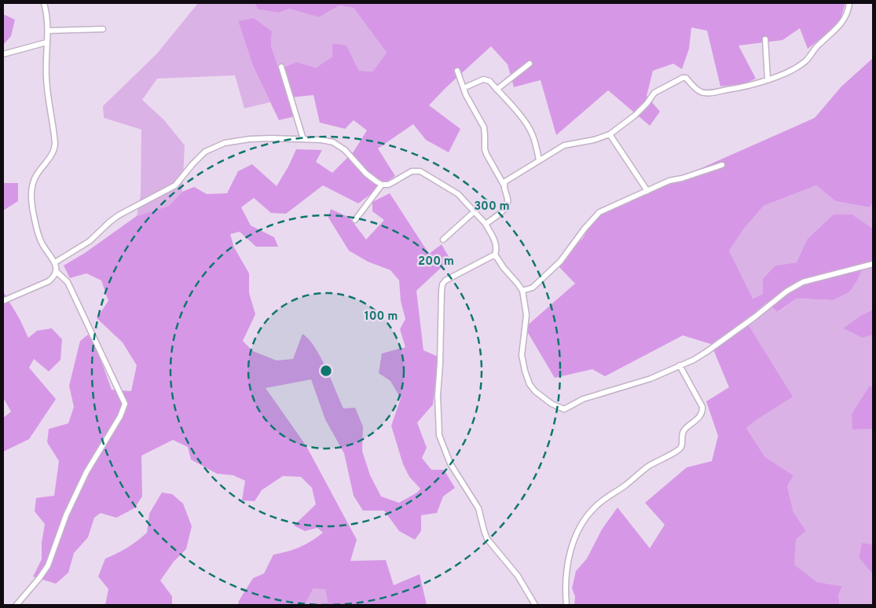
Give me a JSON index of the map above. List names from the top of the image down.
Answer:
{
  "rings": ["300 m", "200 m", "100 m"]
}
